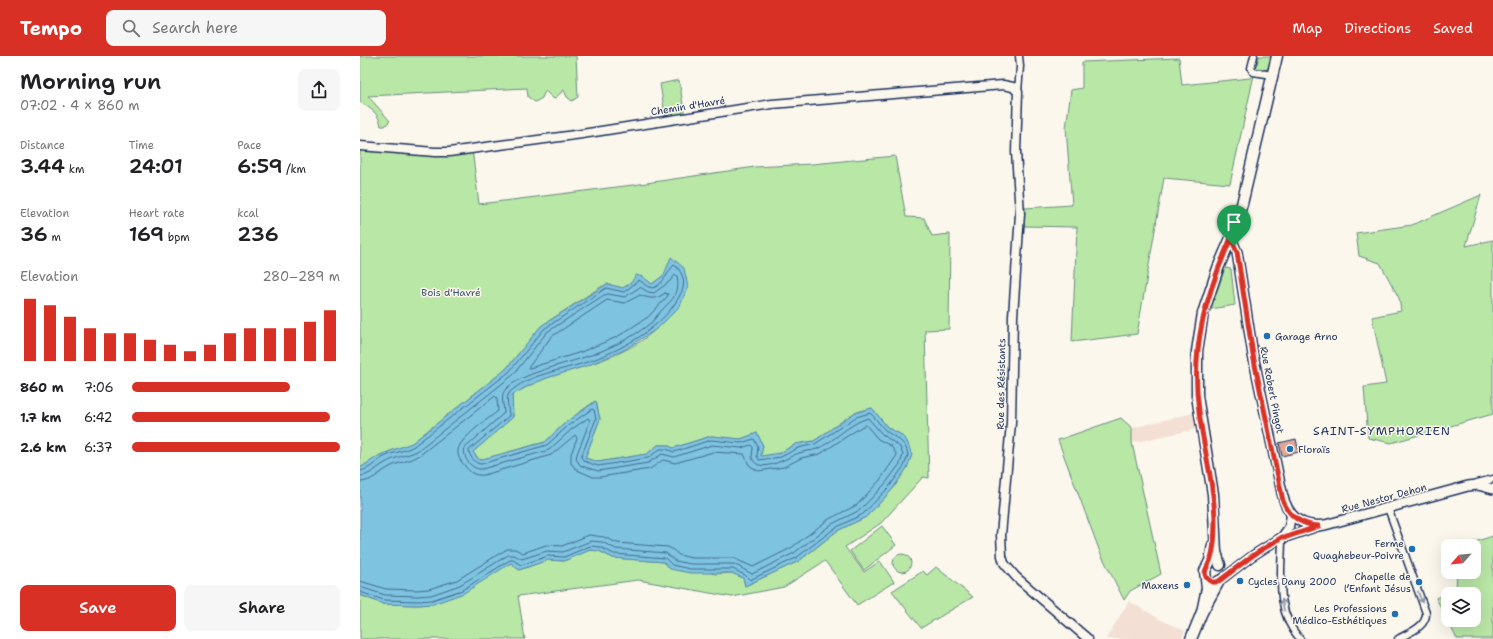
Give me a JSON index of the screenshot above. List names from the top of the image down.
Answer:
{
  "streets": {
    "main road": ["Rue Robert Pingot", "Rue Nestor Dehon"],
    "street": ["Chemin d'Havré", "Rue des Résistants"]
  },
  "crossings": [
    ["Chemin d'Havré", "Rue des Résistants"]
  ],
  "districts": ["SAINT-SYMPHORIEN"],
  "parks": ["Bois d'Havré"],
  "places": [
    "Garage Arno",
    "Floraïs",
    "Ferme Quaghebeur-Poivre",
    "Cycles Dany 2000",
    "Chapelle de l’Enfant Jésus",
    "Maxens",
    "Les Professions Médico-Esthétiques"
  ],
  "north": "bottom left",
  "page": {
    "header": "Tempo",
    "search": "Search here",
    "nav": ["Map", "Directions", "Saved"],
    "heading": ["Morning run", "07:02 · 4 × 860 m"],
    "stats": [
      ["Distance", "3.44 km"],
      ["Time", "24:01"],
      ["Pace", "6:59 /km"],
      ["Elevation", "36 m"],
      ["Heart rate", "169 bpm"],
      ["kcal", "236"]
    ],
    "chart": ["Elevation", "280–289 m"],
    "list": [
      {
        "name": "860 m",
        "note": "7:06"
      },
      {
        "name": "1.7 km",
        "note": "6:42"
      },
      {
        "name": "2.6 km",
        "note": "6:37"
      }
    ],
    "buttons": ["Save", "Share"]
  }
}
